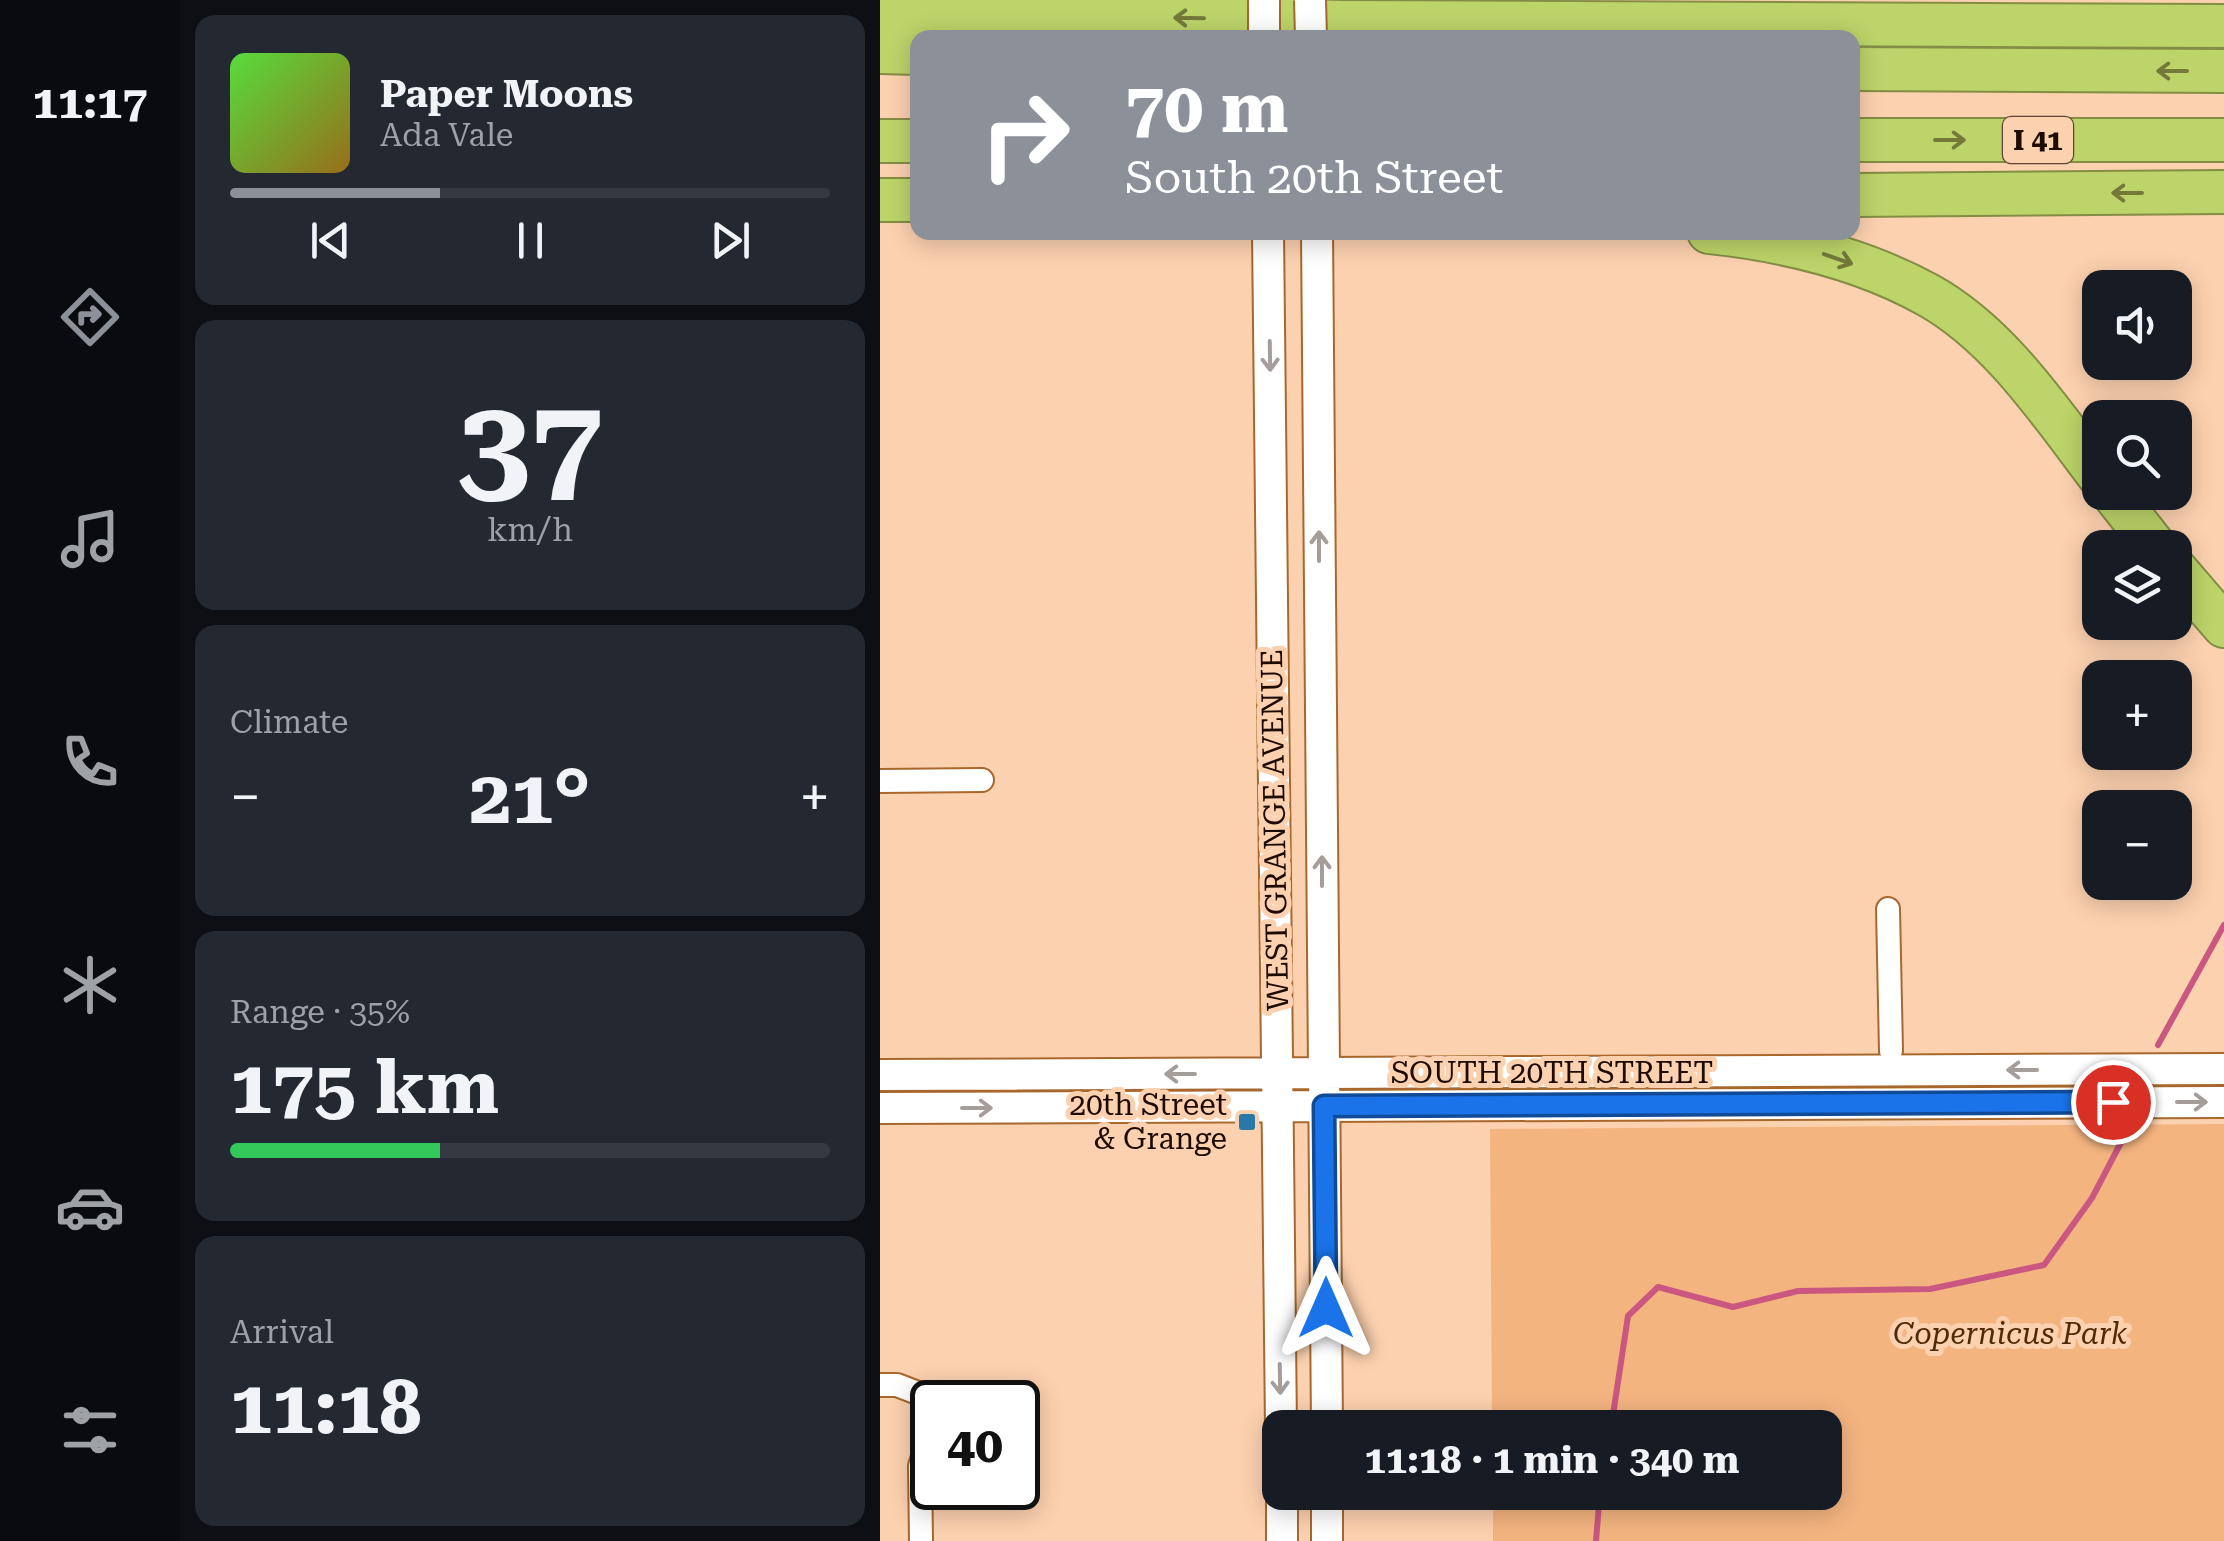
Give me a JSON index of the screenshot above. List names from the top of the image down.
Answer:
{
  "streets": {
    "highway": ["I 41"],
    "street": ["WEST GRANGE AVENUE", "SOUTH 20TH STREET"]
  },
  "crossings": [
    ["WEST GRANGE AVENUE", "SOUTH 20TH STREET"]
  ],
  "parks": ["Copernicus Park"],
  "places": {
    "transit": ["20th Street & Grange"]
  },
  "page": {
    "tabs": "11:17",
    "turn": ["70 m", "South 20th Street"],
    "song": ["Paper Moons", "Ada Vale"],
    "map_buttons": ["+", "−"],
    "tile": [
      ["37", "km/h"],
      "Climate",
      ["Range · 35%", "175 km"],
      ["Arrival", "11:18"]
    ],
    "heat": ["−", "21°", "+"],
    "limit": "40",
    "trip": "11:18 · 1 min · 340 m"
  }
}
